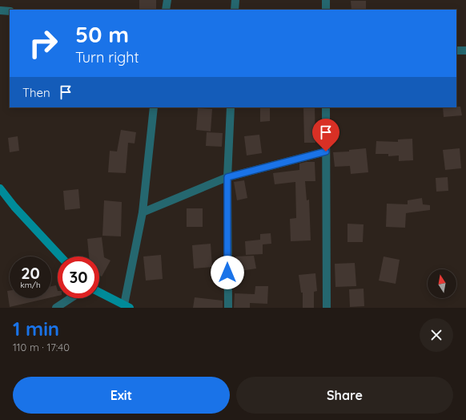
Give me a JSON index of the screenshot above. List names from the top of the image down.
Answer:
{
  "north": "top",
  "page": {
    "turn": ["50 m", "Turn right"],
    "then": "Then",
    "speed": "20 km/h",
    "limit": "30",
    "heading": ["1 min", "110 m · 17:40"],
    "buttons": ["Exit", "Share"]
  }
}
